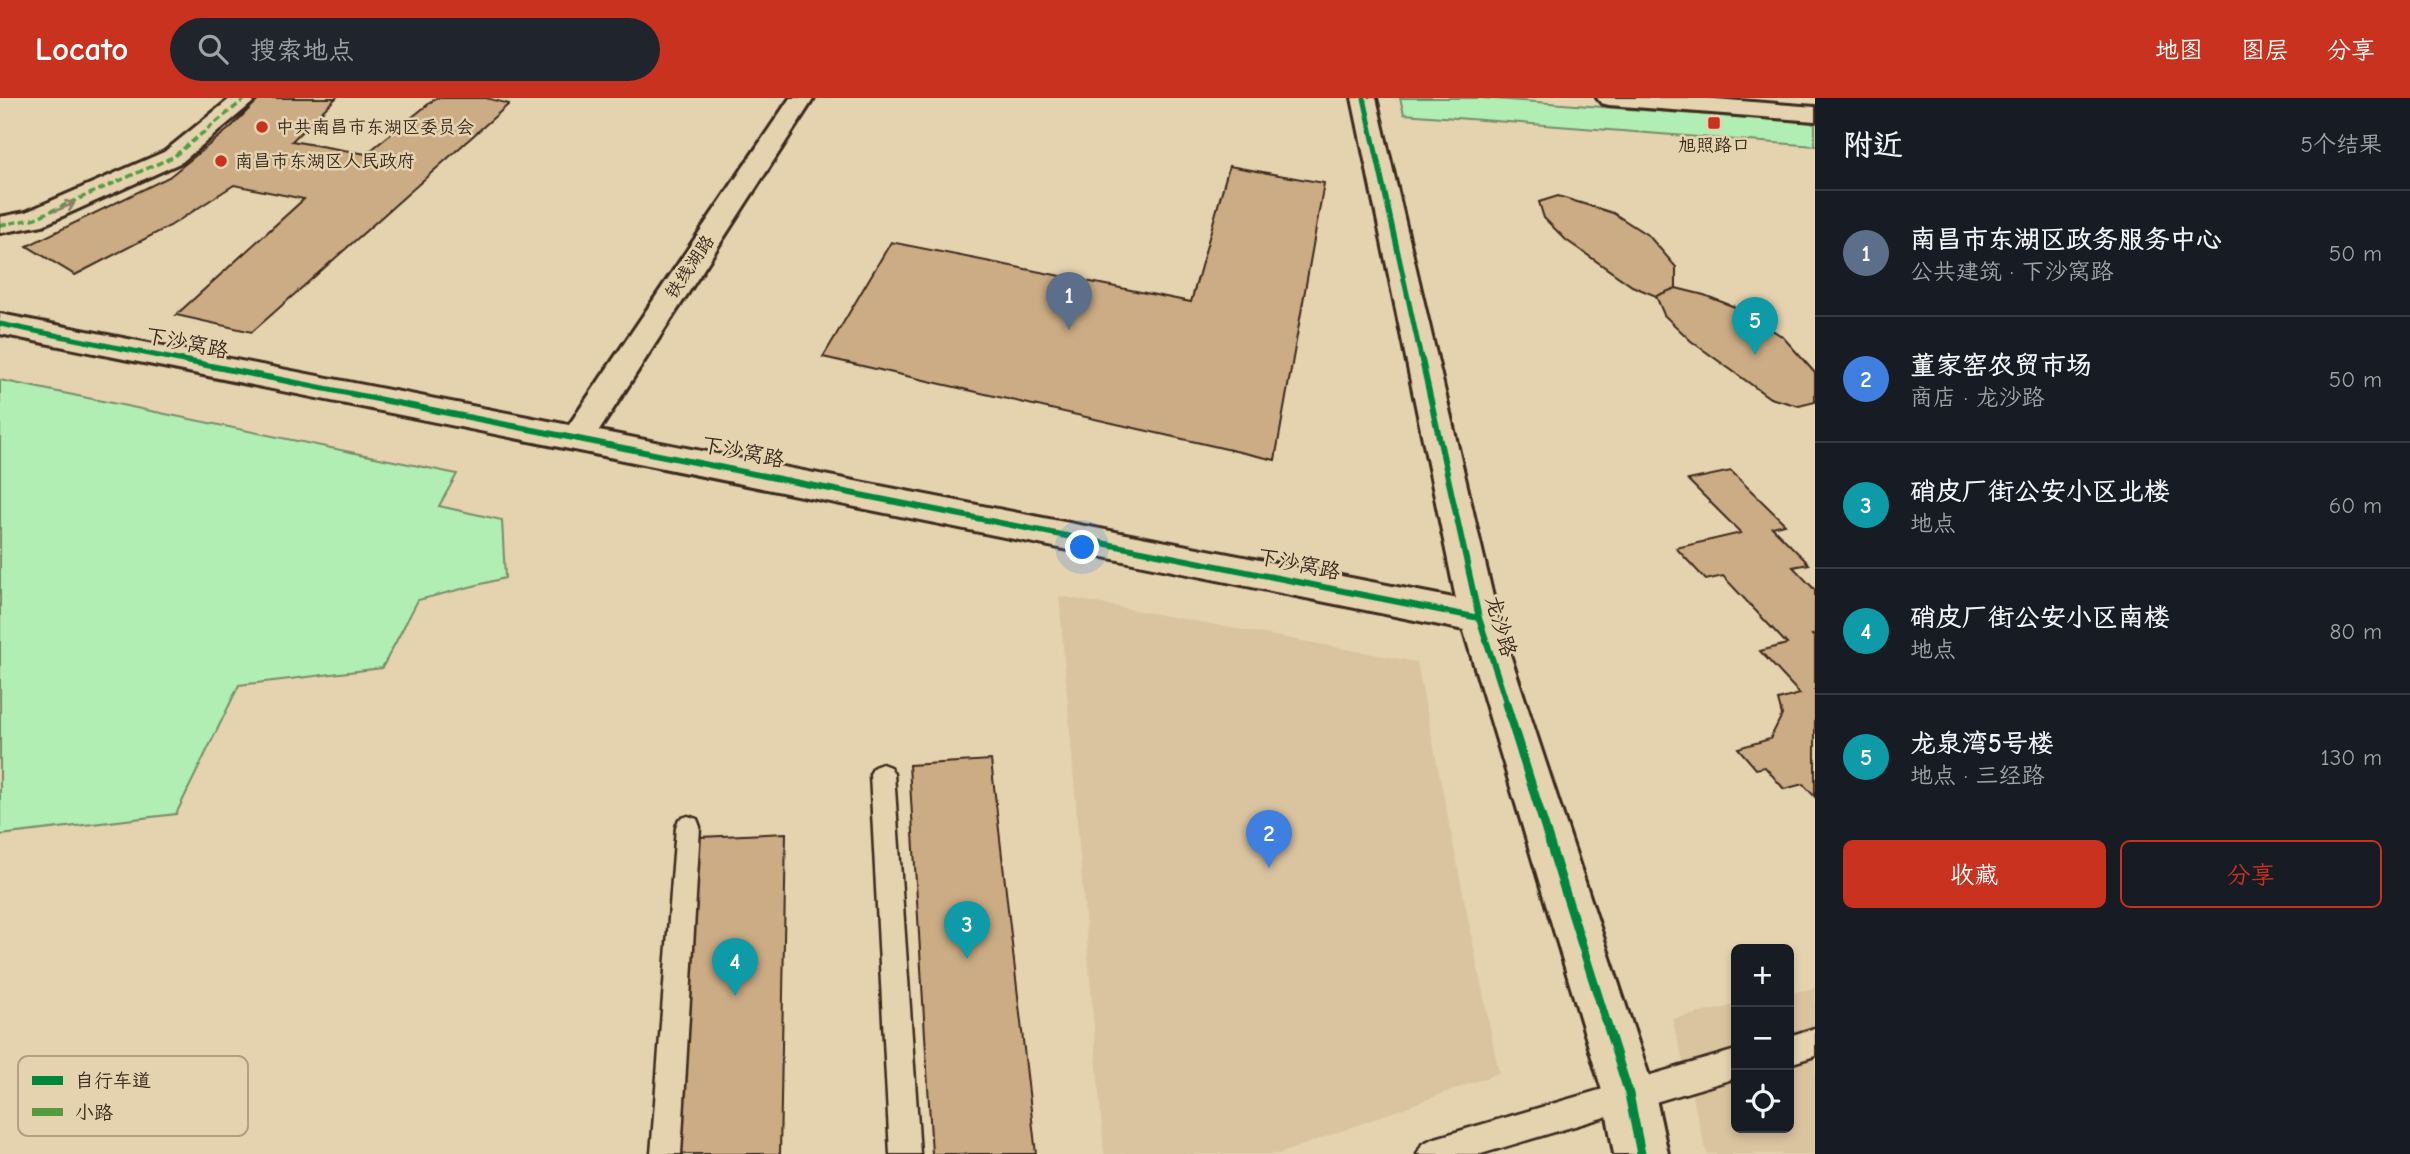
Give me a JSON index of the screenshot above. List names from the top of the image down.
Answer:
{
  "streets": {
    "street": ["铁线湖路", "下沙窝路", "龙沙路"]
  },
  "crossings": [
    ["铁线湖路", "下沙窝路"],
    ["下沙窝路", "龙沙路"]
  ],
  "places": {
    "transit": ["旭照路口"],
    "other": ["中共南昌市东湖区委员会", "南昌市东湖区人民政府"]
  },
  "legend": ["自行车道", "小路"],
  "page": {
    "header": "Locato",
    "search": "搜索地点",
    "nav": ["地图", "图层", "分享"],
    "heading": ["附近", "5个结果"],
    "list": [
      {
        "mark": "1",
        "name": "南昌市东湖区政务服务中心",
        "note": "公共建筑 · 下沙窝路",
        "value": "50 m"
      },
      {
        "mark": "2",
        "name": "董家窑农贸市场",
        "note": "商店 · 龙沙路",
        "value": "50 m"
      },
      {
        "mark": "3",
        "name": "硝皮厂街公安小区北楼",
        "note": "地点",
        "value": "60 m"
      },
      {
        "mark": "4",
        "name": "硝皮厂街公安小区南楼",
        "note": "地点",
        "value": "80 m"
      },
      {
        "mark": "5",
        "name": "龙泉湾5号楼",
        "note": "地点 · 三经路",
        "value": "130 m"
      }
    ],
    "pins": [
      "1",
      "5",
      "2",
      "3",
      "4"
    ],
    "buttons": ["收藏", "分享"],
    "map_buttons": ["+", "−"]
  }
}
